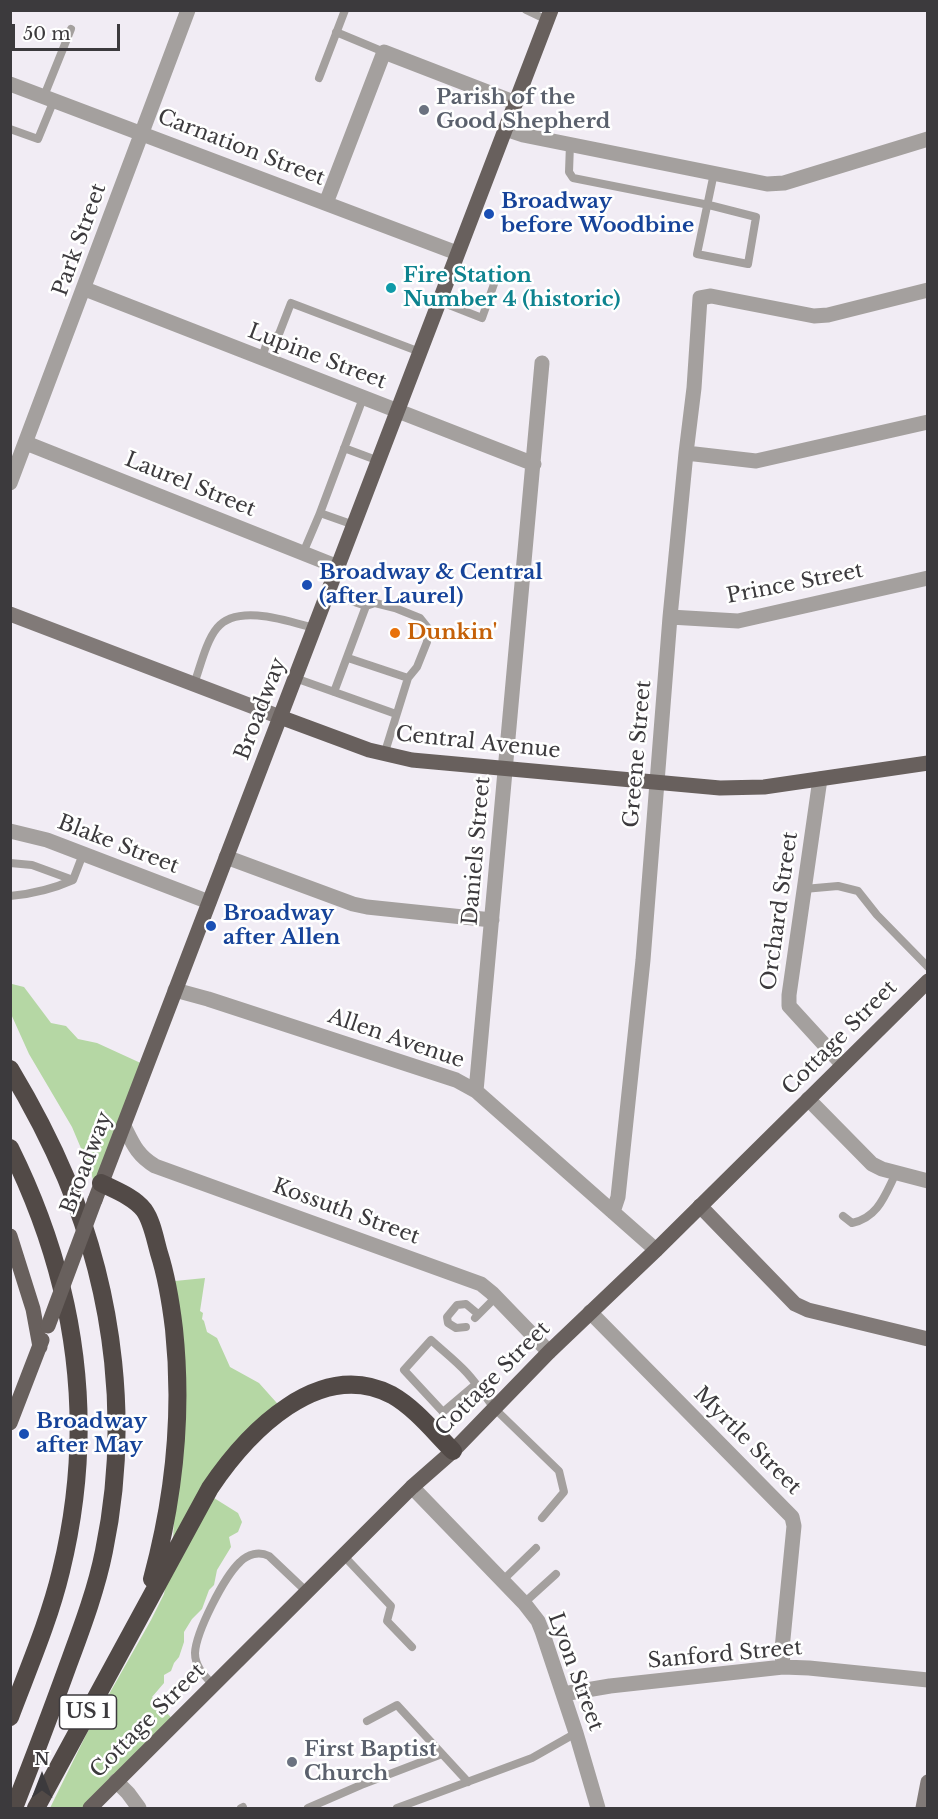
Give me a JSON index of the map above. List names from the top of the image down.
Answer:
{
  "streets": {
    "highway": ["US 1"],
    "main road": ["Broadway", "Central Avenue", "Cottage Street"],
    "street": [
      "Carnation Street",
      "Park Street",
      "Lupine Street",
      "Laurel Street",
      "Prince Street",
      "Greene Street",
      "Blake Street",
      "Daniels Street",
      "Orchard Street",
      "Allen Avenue",
      "Kossuth Street",
      "Myrtle Street",
      "Sanford Street",
      "Lyon Street"
    ]
  },
  "crossings": [
    ["Carnation Street", "Park Street"],
    ["Carnation Street", "Broadway"],
    ["Park Street", "Lupine Street"],
    ["Park Street", "Laurel Street"],
    ["Lupine Street", "Broadway"],
    ["Lupine Street", "Daniels Street"],
    ["Laurel Street", "Broadway"],
    ["Prince Street", "Greene Street"],
    ["Broadway", "Central Avenue"],
    ["Broadway", "Blake Street"],
    ["Broadway", "Allen Avenue"],
    ["Broadway", "Kossuth Street"],
    ["Broadway", "US 1"],
    ["Central Avenue", "Greene Street"],
    ["Central Avenue", "Daniels Street"],
    ["Central Avenue", "Orchard Street"],
    ["Greene Street", "Allen Avenue"],
    ["Daniels Street", "Allen Avenue"],
    ["Orchard Street", "Cottage Street"],
    ["Cottage Street", "Allen Avenue"],
    ["Cottage Street", "Kossuth Street"],
    ["Cottage Street", "Myrtle Street"],
    ["Cottage Street", "Lyon Street"],
    ["Myrtle Street", "Sanford Street"],
    ["Sanford Street", "Lyon Street"]
  ],
  "places": [
    "Parish of the Good Shepherd",
    "Broadway before Woodbine",
    "Fire Station Number 4 (historic)",
    "Broadway & Central (after Laurel)",
    "Dunkin'",
    "Broadway after Allen",
    "Broadway after May",
    "First Baptist Church"
  ],
  "scale_bar": "50 m",
  "north": "top"
}
